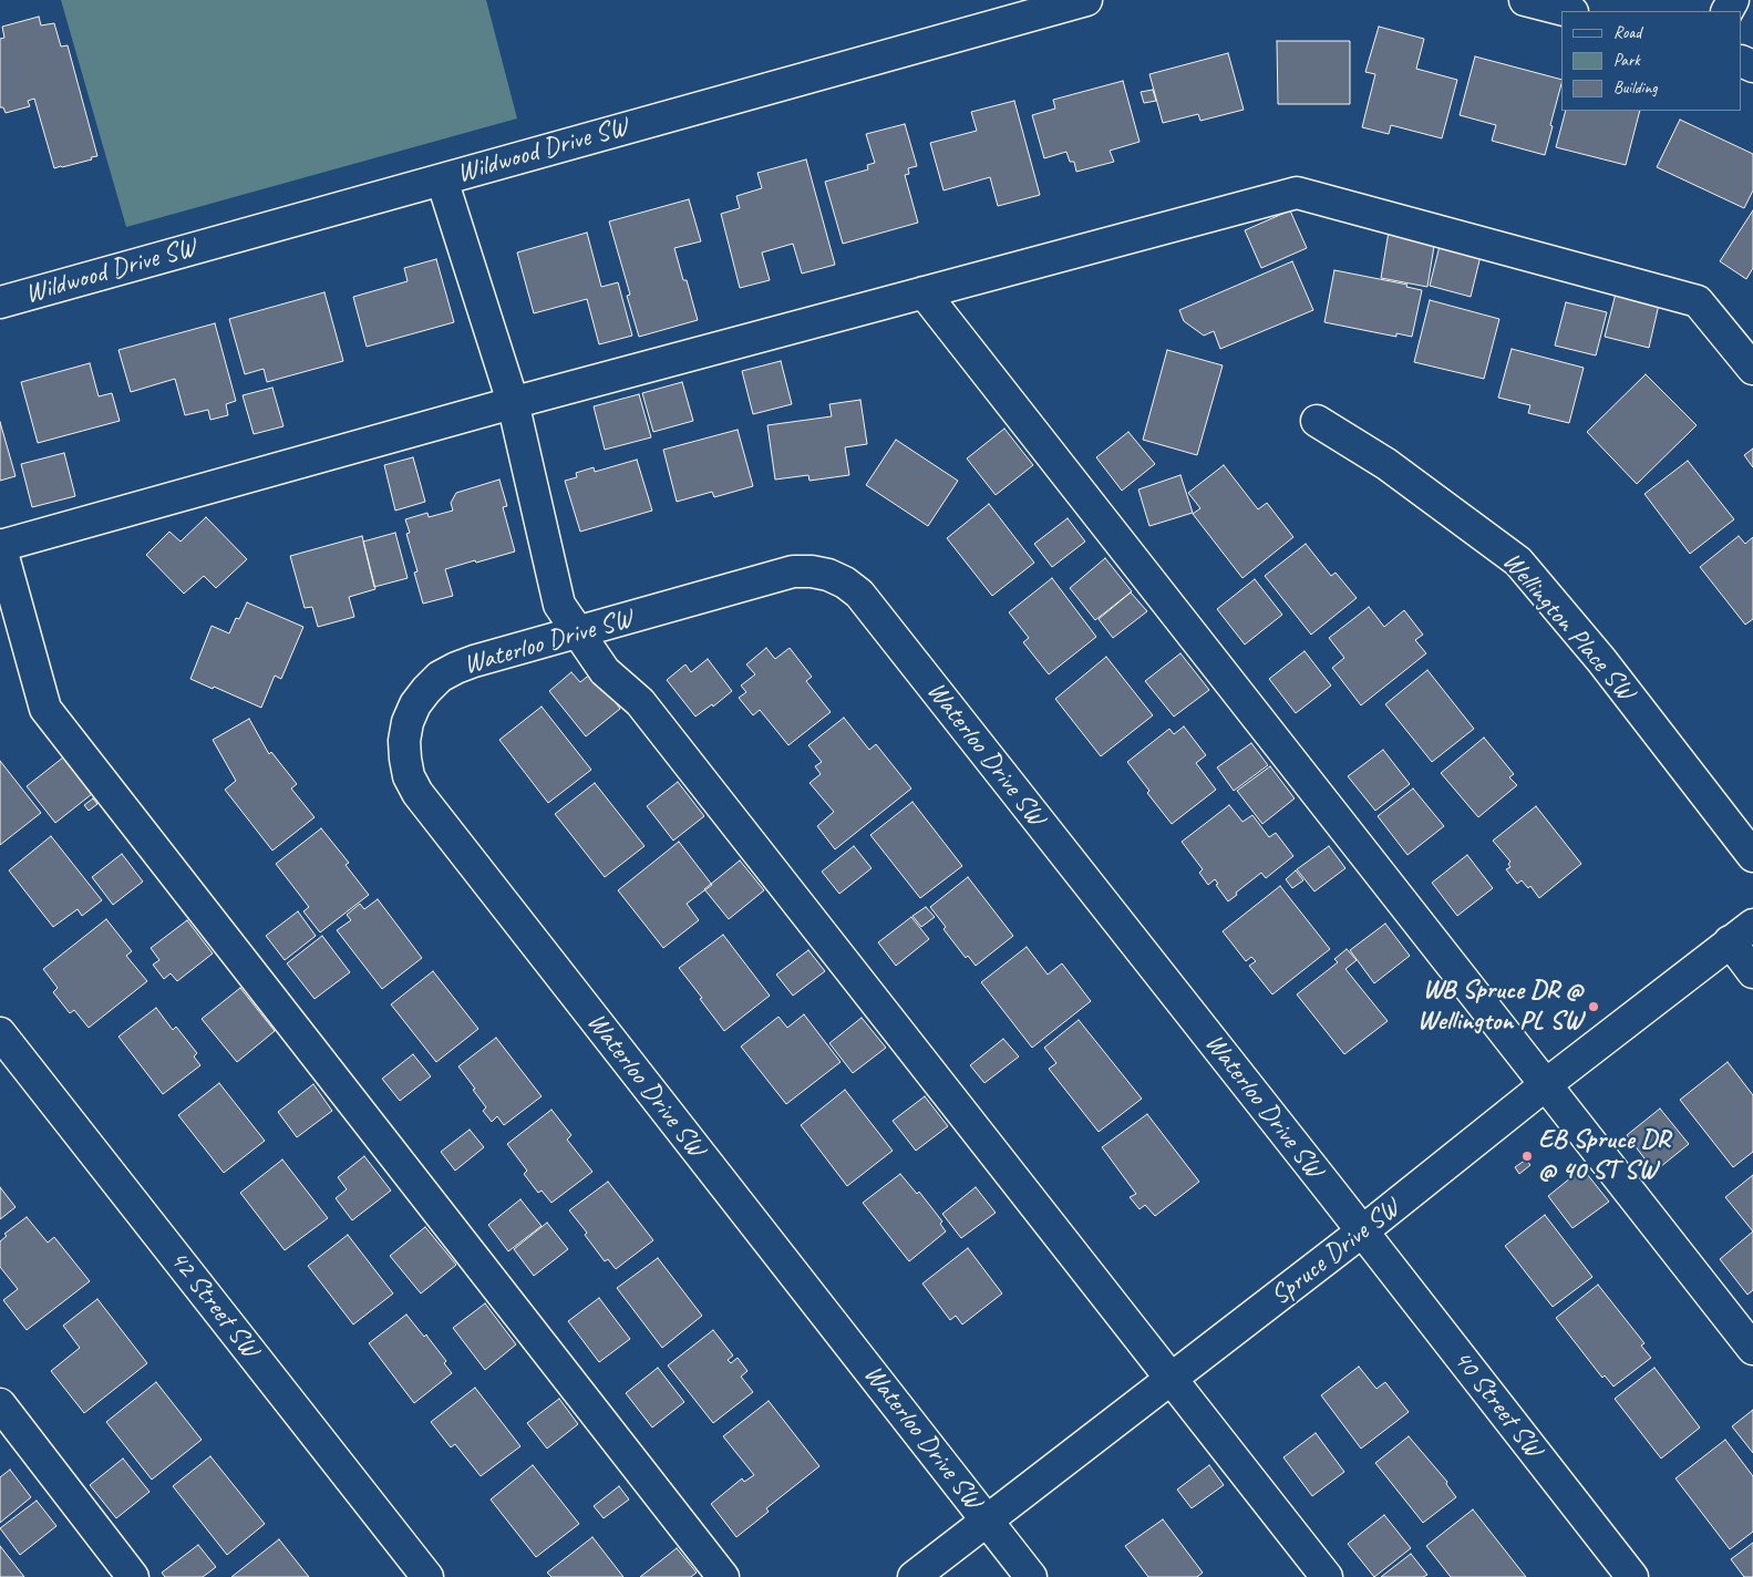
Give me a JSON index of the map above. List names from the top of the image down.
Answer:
{
  "streets": {
    "street": [
      "Wildwood Drive SW",
      "Wellington Place SW",
      "Waterloo Drive SW",
      "Spruce Drive SW",
      "42 Street SW",
      "40 Street SW"
    ]
  },
  "crossings": [
    ["Waterloo Drive SW", "Spruce Drive SW"],
    ["Waterloo Drive SW", "40 Street SW"],
    ["Spruce Drive SW", "40 Street SW"]
  ],
  "places": ["WB Spruce DR @ Wellington PL SW", "EB Spruce DR @ 40 ST SW"],
  "legend": ["Road", "Park", "Building"]
}
